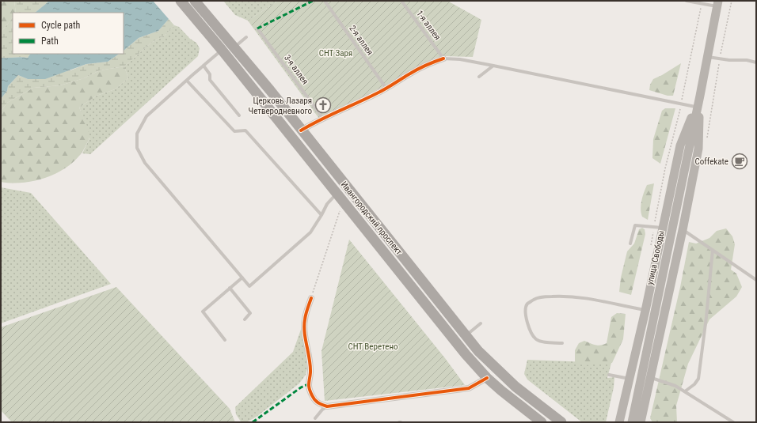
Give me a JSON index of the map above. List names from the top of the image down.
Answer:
{
  "streets": {
    "highway": ["Ивангородский проспект"],
    "main road": ["улица Свободы"],
    "lane": ["1-я аллея", "2-я аллея", "3-я аллея"]
  },
  "parks": ["СНТ Заря", "СНТ Веретено"],
  "places": {
    "church": ["Церковь Лазаря Четверодневного"],
    "cafe": ["Coffekate"]
  },
  "legend": ["Cycle path", "Path"]
}
